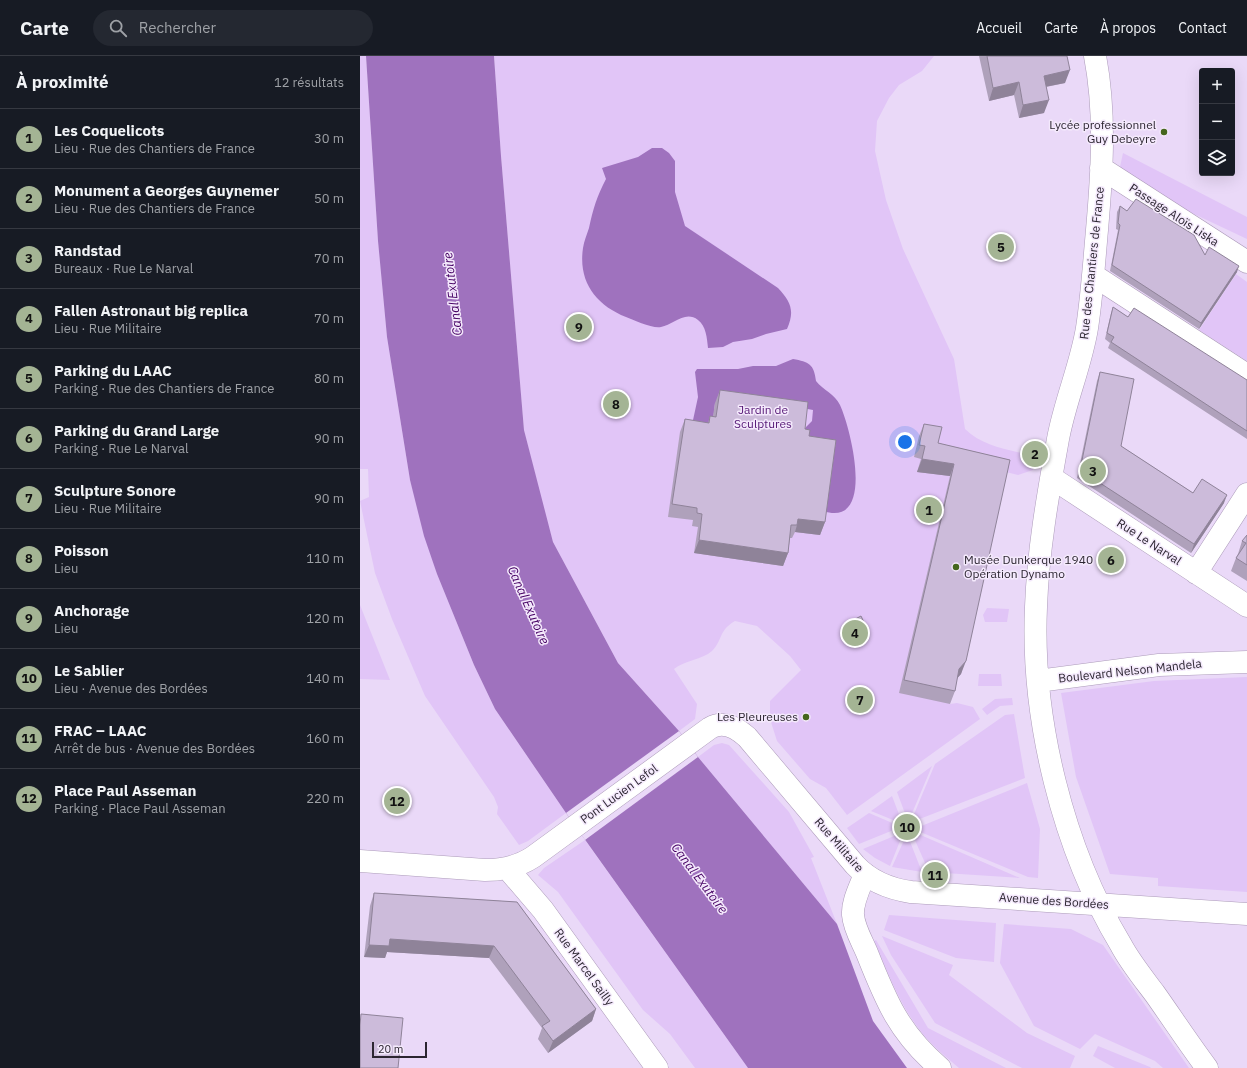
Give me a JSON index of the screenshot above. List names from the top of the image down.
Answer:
{
  "streets": {
    "street": [
      "Passage Aloïs Liska",
      "Rue des Chantiers de France",
      "Rue Le Narval",
      "Boulevard Nelson Mandela",
      "Pont Lucien Lefol",
      "Rue Militaire",
      "Avenue des Bordées",
      "Rue Marcel Sailly"
    ]
  },
  "crossings": [
    ["Passage Aloïs Liska", "Rue des Chantiers de France"],
    ["Rue des Chantiers de France", "Rue Le Narval"],
    ["Rue des Chantiers de France", "Boulevard Nelson Mandela"],
    ["Rue des Chantiers de France", "Avenue des Bordées"],
    ["Pont Lucien Lefol", "Rue Militaire"],
    ["Pont Lucien Lefol", "Rue Marcel Sailly"],
    ["Rue Militaire", "Avenue des Bordées"]
  ],
  "water": ["Canal Exutoire"],
  "parks": ["Jardin de Sculptures"],
  "places": ["Lycée professionnel Guy Debeyre", "Musée Dunkerque 1940 Opération Dynamo", "Les Pleureuses"],
  "scale_bar": "20 m",
  "page": {
    "header": "Carte",
    "search": "Rechercher",
    "nav": [
      "Accueil",
      "Carte",
      "À propos",
      "Contact"
    ],
    "heading": ["À proximité", "12 résultats"],
    "map_buttons": ["+", "−"],
    "list": [
      {
        "mark": "1",
        "name": "Les Coquelicots",
        "note": "Lieu · Rue des Chantiers de France",
        "value": "30 m"
      },
      {
        "mark": "2",
        "name": "Monument a Georges Guynemer",
        "note": "Lieu · Rue des Chantiers de France",
        "value": "50 m"
      },
      {
        "mark": "3",
        "name": "Randstad",
        "note": "Bureaux · Rue Le Narval",
        "value": "70 m"
      },
      {
        "mark": "4",
        "name": "Fallen Astronaut big replica",
        "note": "Lieu · Rue Militaire",
        "value": "70 m"
      },
      {
        "mark": "5",
        "name": "Parking du LAAC",
        "note": "Parking · Rue des Chantiers de France",
        "value": "80 m"
      },
      {
        "mark": "6",
        "name": "Parking du Grand Large",
        "note": "Parking · Rue Le Narval",
        "value": "90 m"
      },
      {
        "mark": "7",
        "name": "Sculpture Sonore",
        "note": "Lieu · Rue Militaire",
        "value": "90 m"
      },
      {
        "mark": "8",
        "name": "Poisson",
        "note": "Lieu",
        "value": "110 m"
      },
      {
        "mark": "9",
        "name": "Anchorage",
        "note": "Lieu",
        "value": "120 m"
      },
      {
        "mark": "10",
        "name": "Le Sablier",
        "note": "Lieu · Avenue des Bordées",
        "value": "140 m"
      },
      {
        "mark": "11",
        "name": "FRAC – LAAC",
        "note": "Arrêt de bus · Avenue des Bordées",
        "value": "160 m"
      },
      {
        "mark": "12",
        "name": "Place Paul Asseman",
        "note": "Parking · Place Paul Asseman",
        "value": "220 m"
      }
    ],
    "pins": [
      "5",
      "9",
      "8",
      "2",
      "3",
      "1",
      "6",
      "4",
      "7",
      "12",
      "10",
      "11"
    ],
    "scale": "20 m"
  }
}
